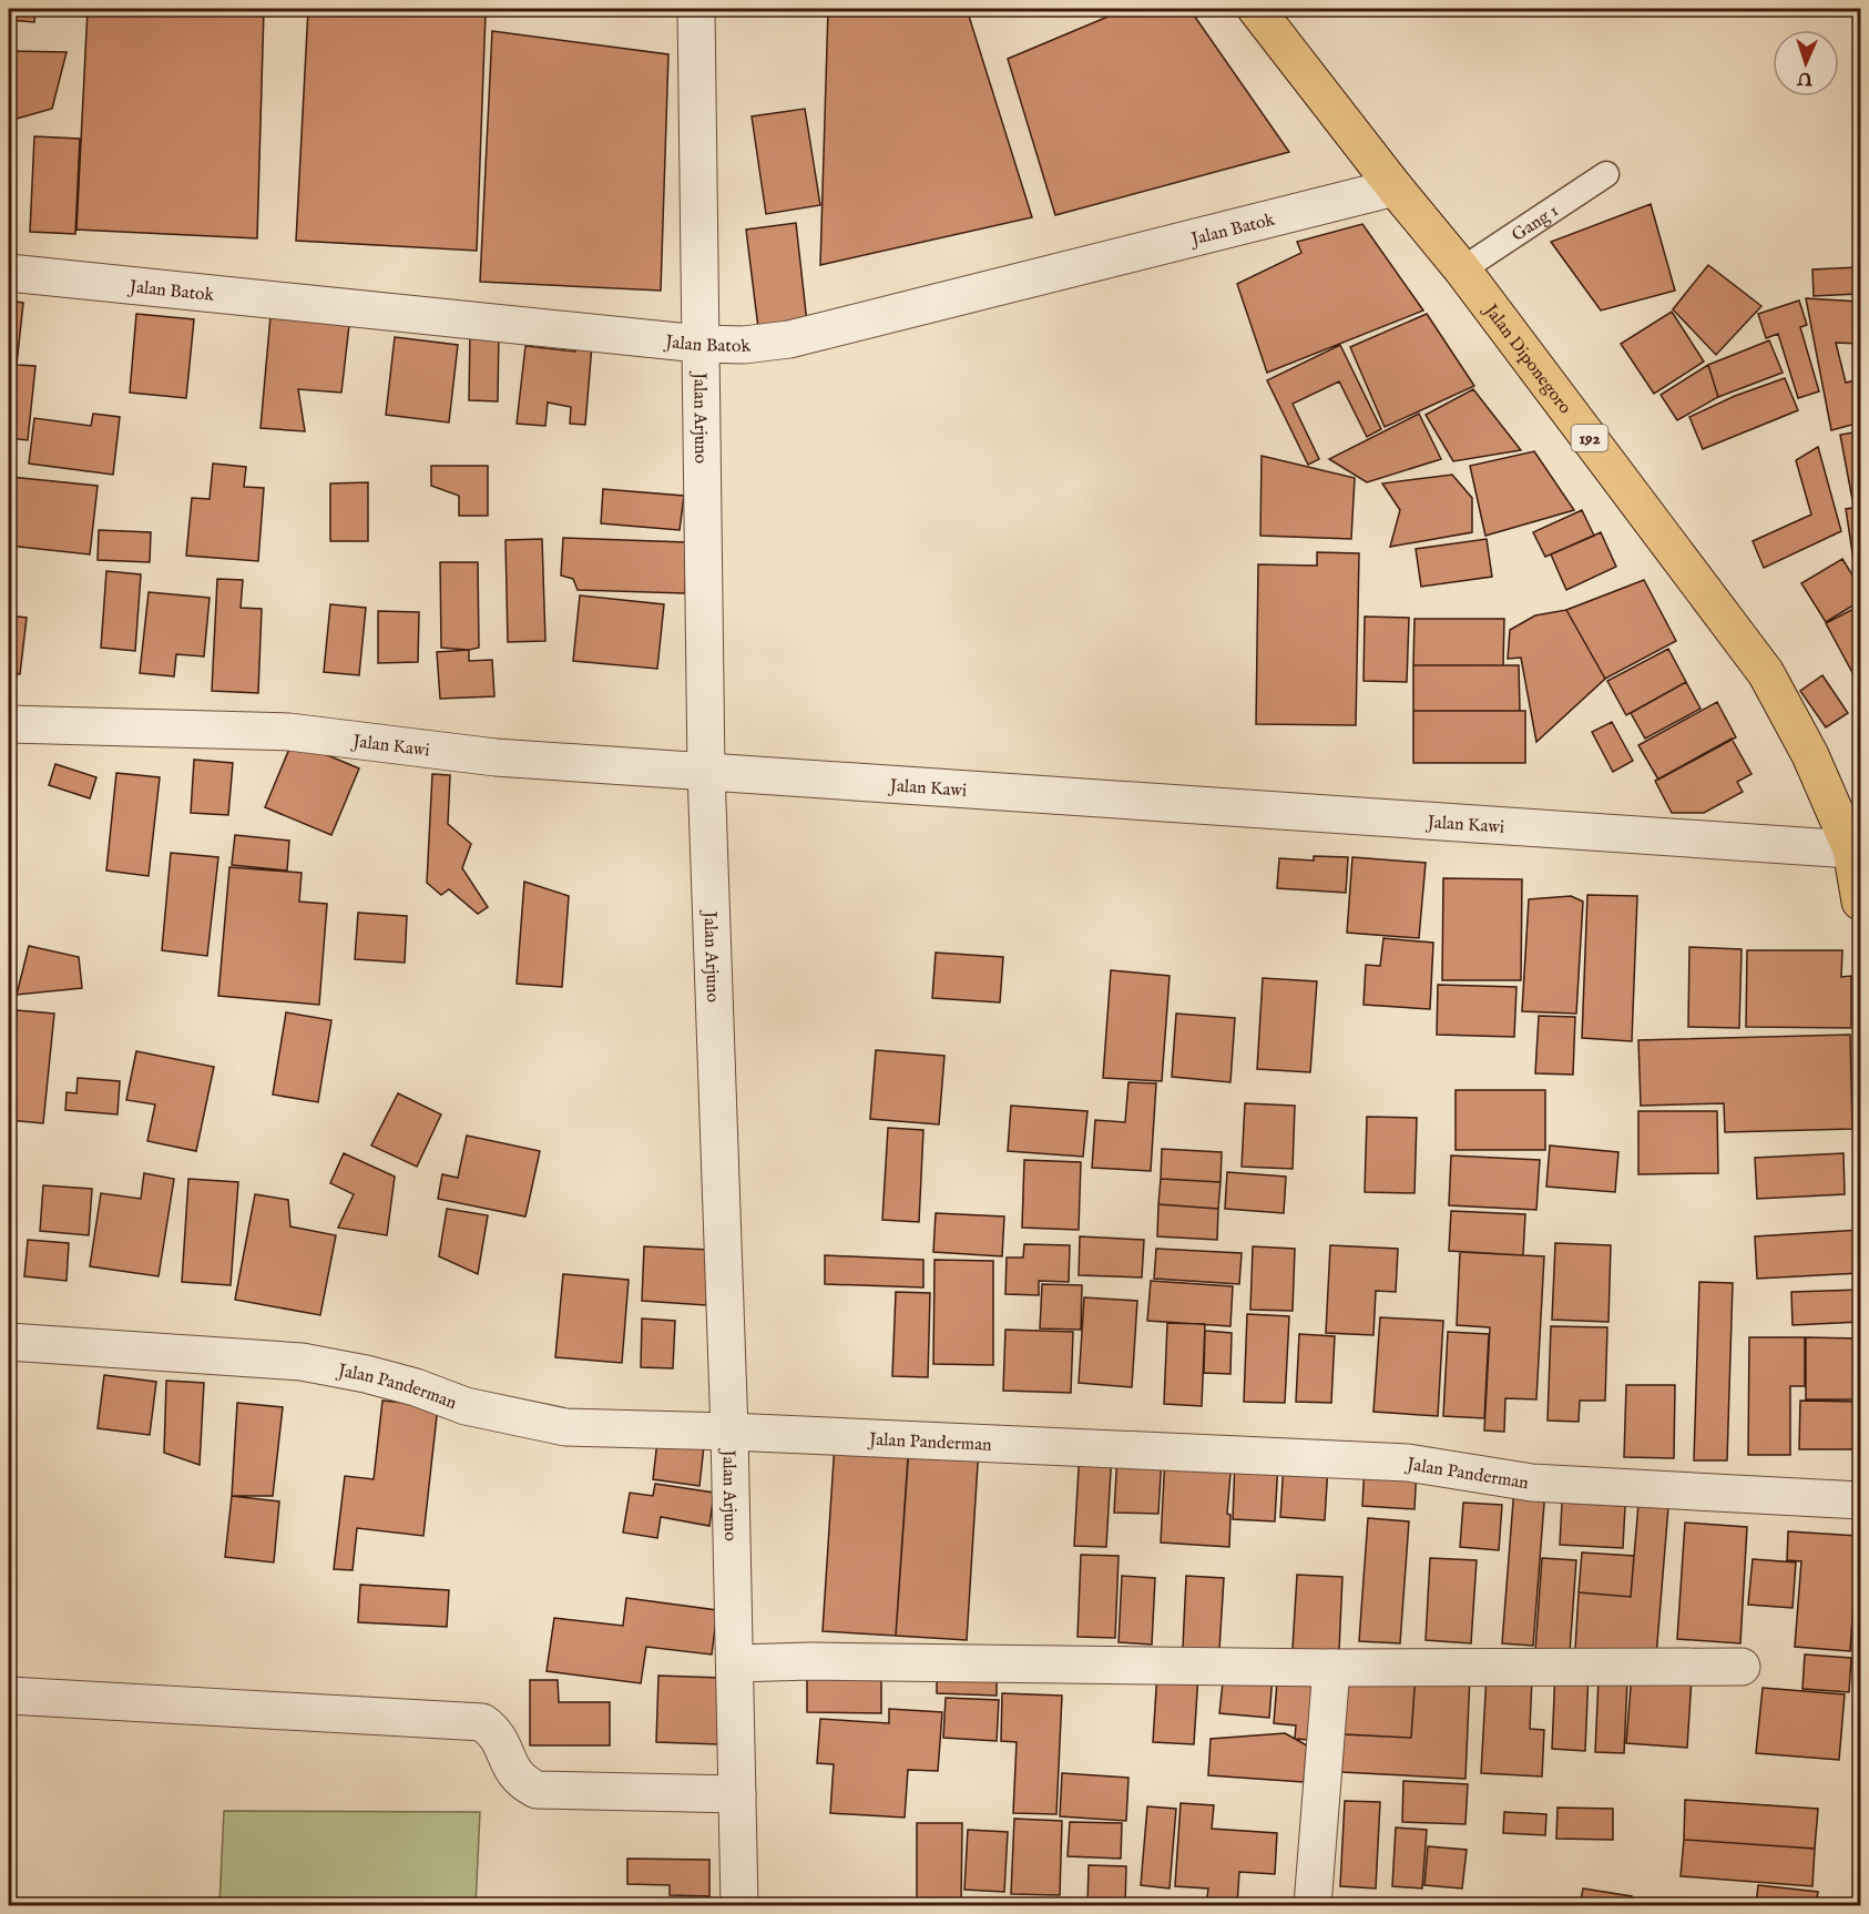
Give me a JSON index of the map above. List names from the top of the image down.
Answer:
{
  "streets": {
    "main road": ["Jalan Diponegoro", "192"],
    "street": [
      "Jalan Batok",
      "Jalan Arjuno",
      "Jalan Kawi",
      "Jalan Panderman"
    ],
    "lane": ["Gang 1"]
  },
  "crossings": [
    ["Gang 1", "Jalan Diponegoro"],
    ["Jalan Batok", "Jalan Diponegoro"],
    ["Jalan Batok", "Jalan Arjuno"],
    ["Jalan Diponegoro", "Jalan Kawi"],
    ["Jalan Arjuno", "Jalan Kawi"],
    ["Jalan Arjuno", "Jalan Panderman"]
  ],
  "north": "bottom"
}
